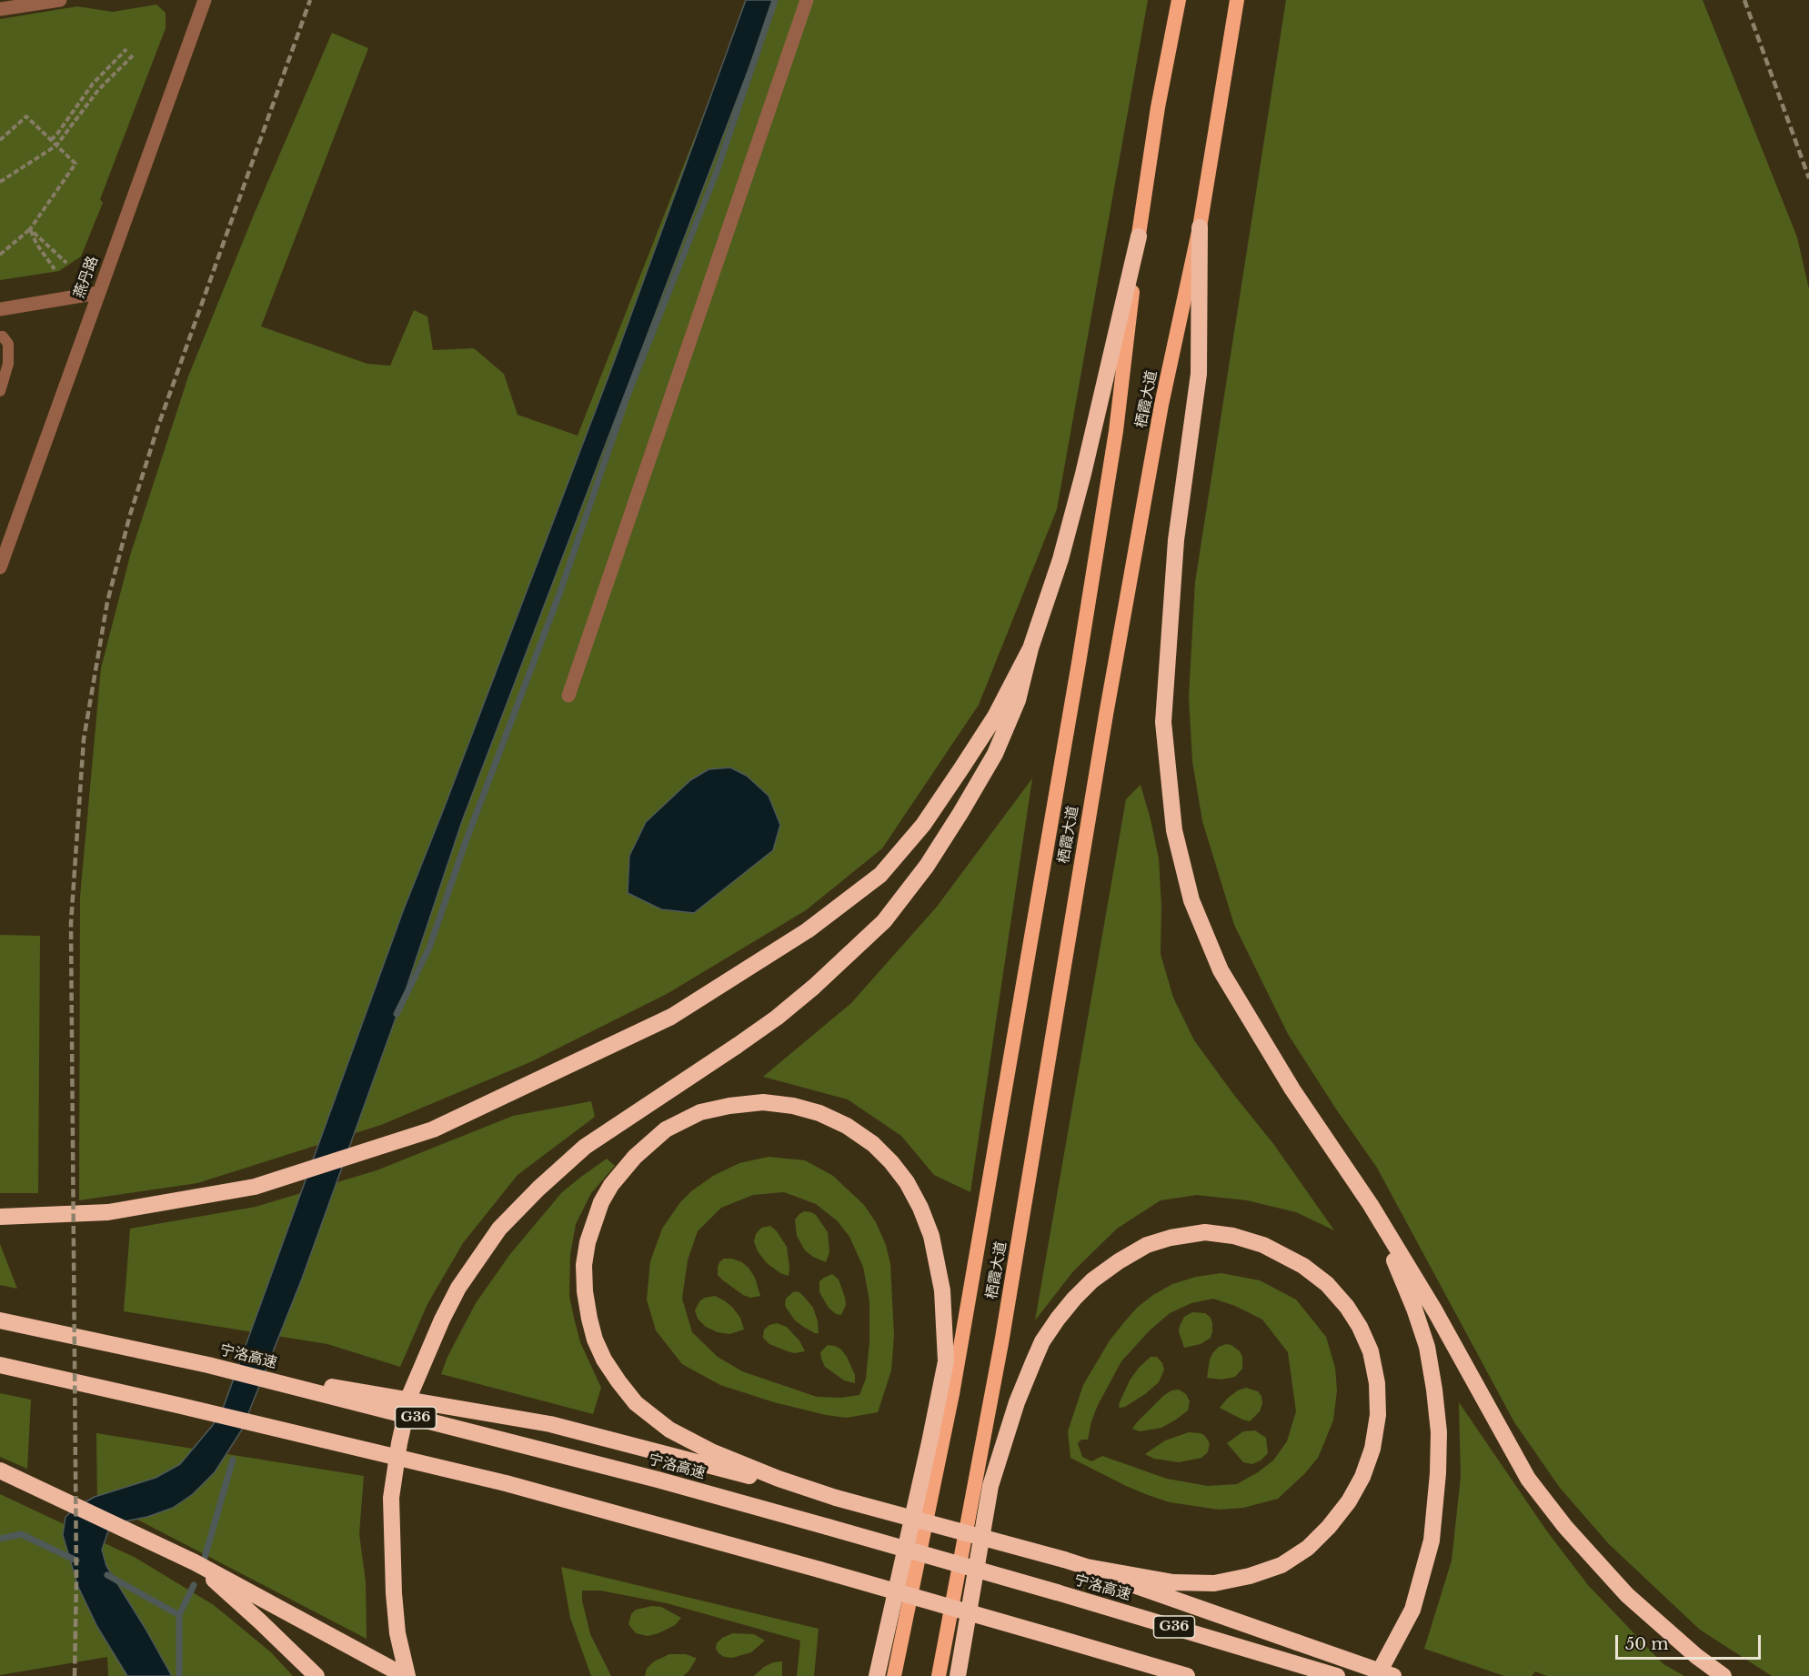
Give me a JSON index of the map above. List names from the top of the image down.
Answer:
{
  "streets": {
    "highway": ["栖霞大道", "宁洛高速", "G36"],
    "street": ["燕丹路"]
  },
  "scale_bar": "50 m"
}
